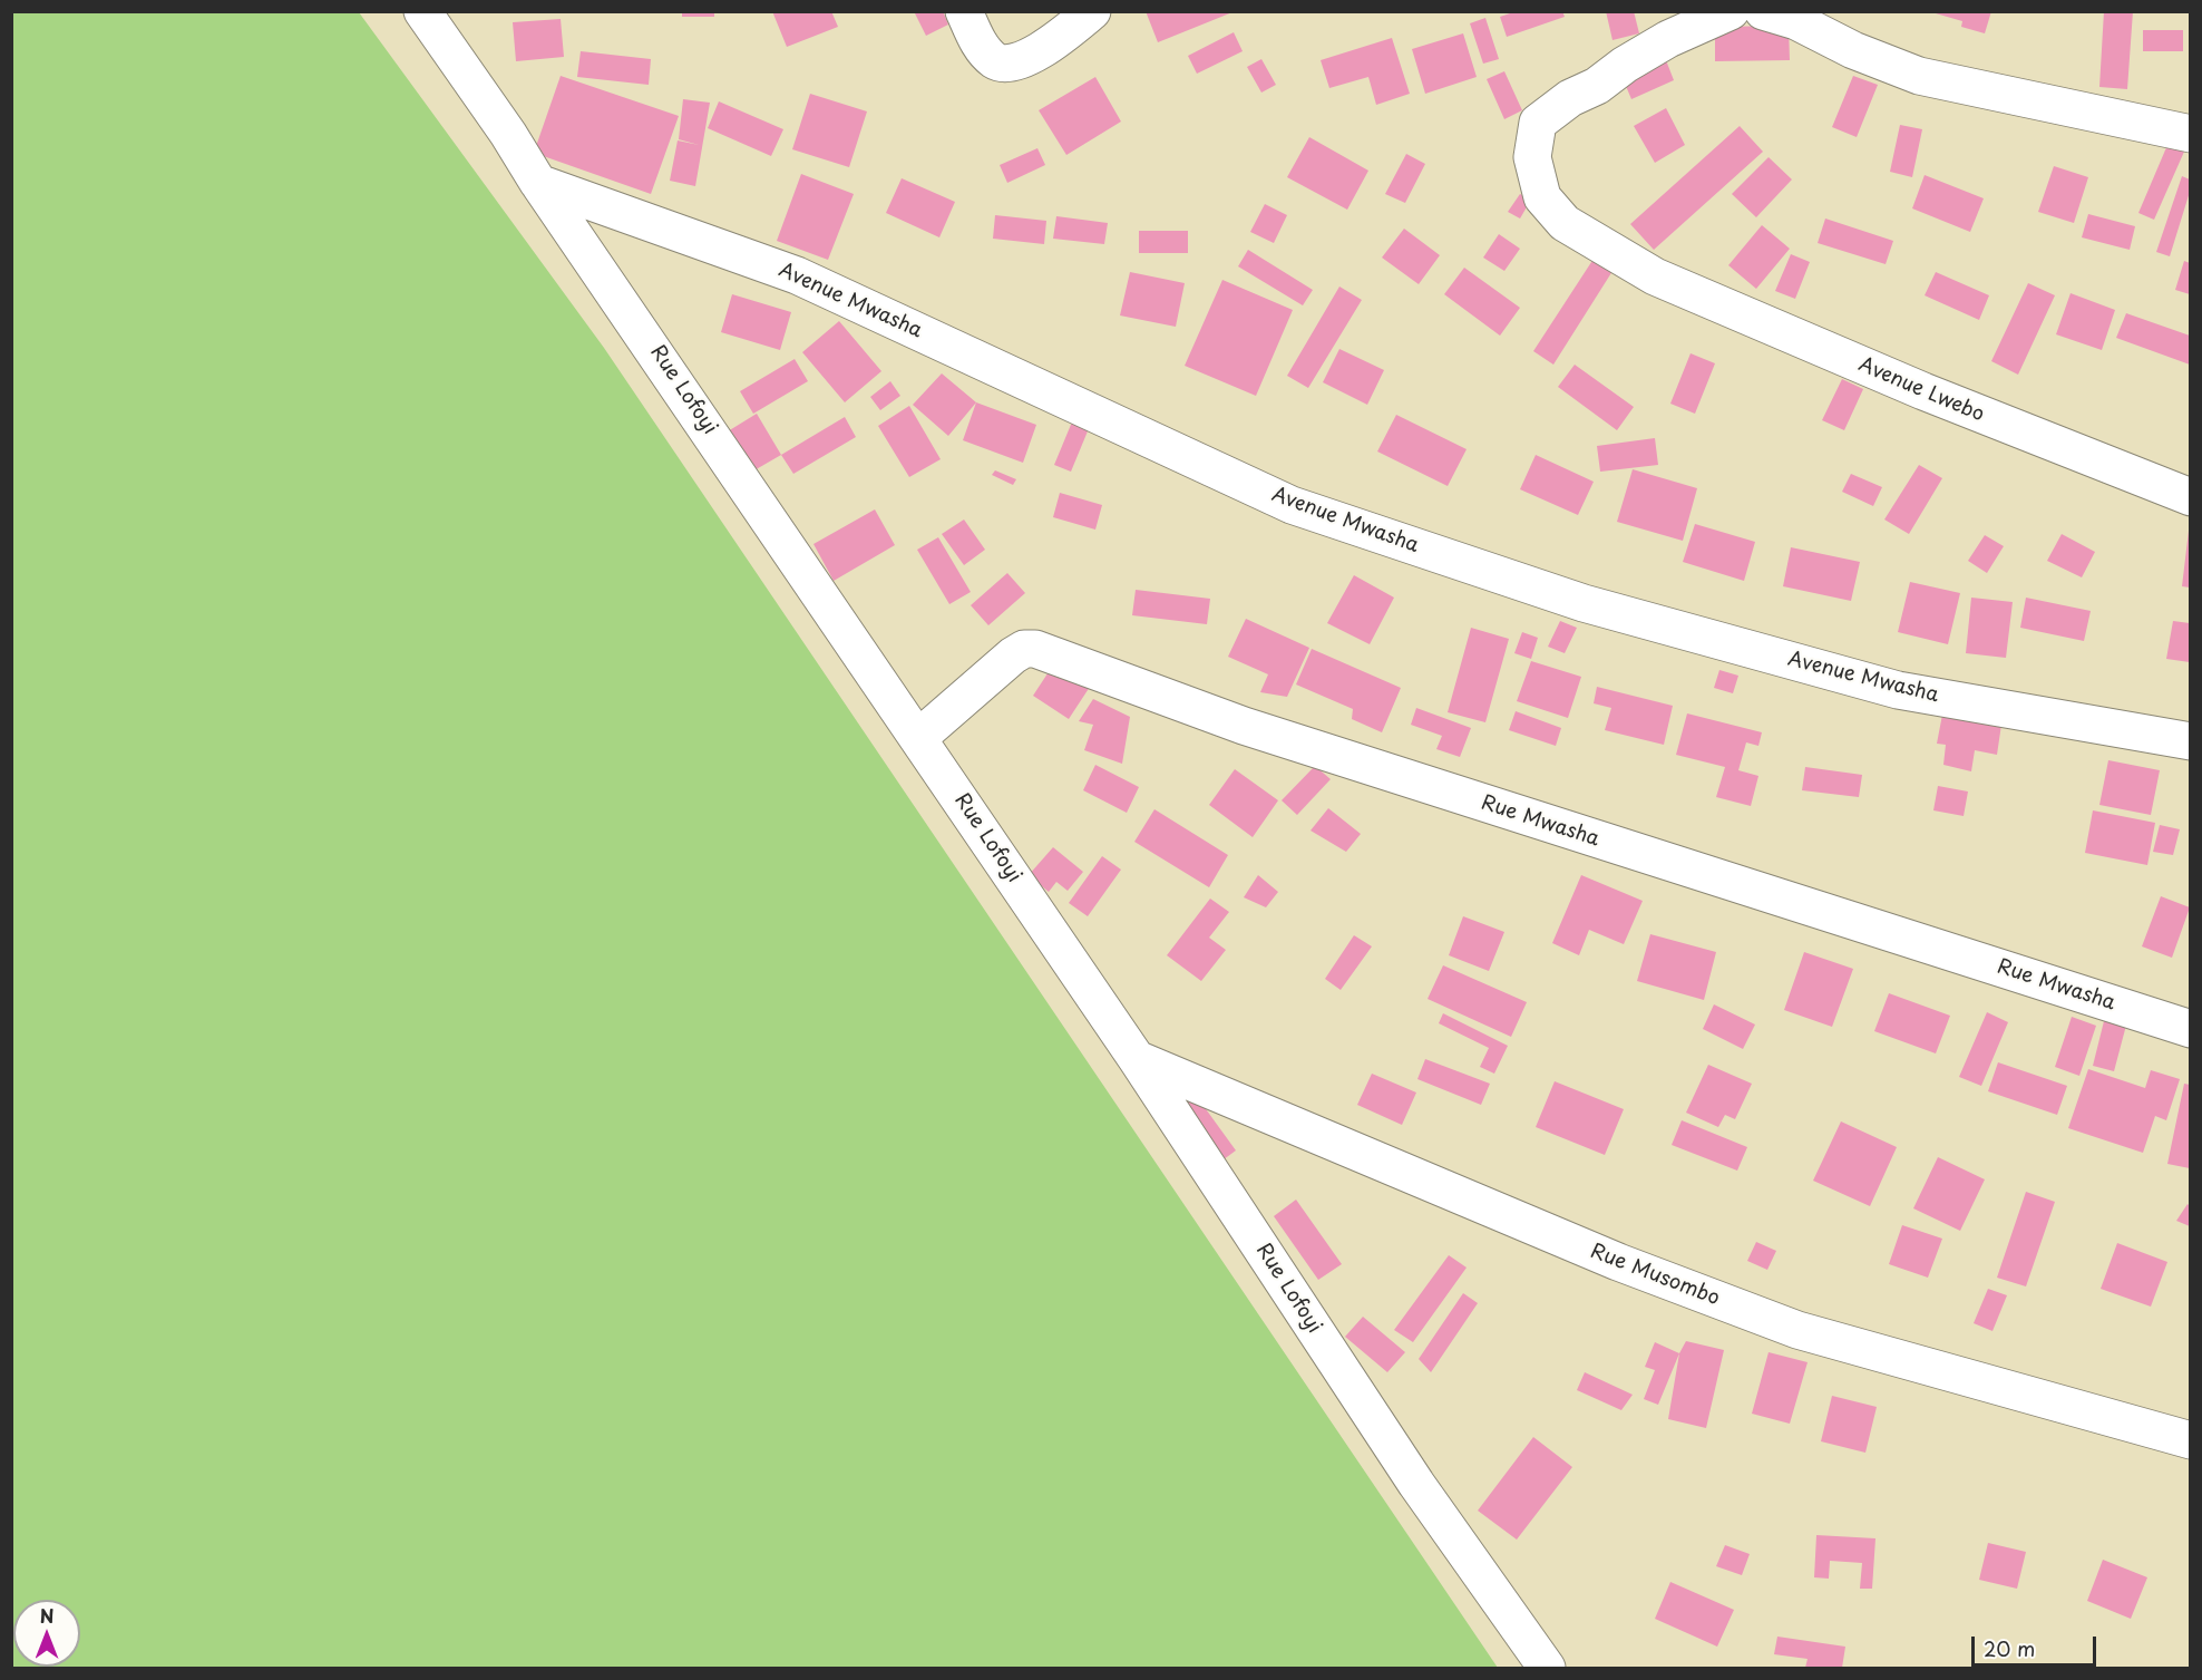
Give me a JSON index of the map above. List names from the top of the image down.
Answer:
{
  "streets": {
    "street": [
      "Avenue Mwasha",
      "Rue Lofoyi",
      "Avenue Lwebo",
      "Rue Mwasha",
      "Rue Musombo"
    ]
  },
  "crossings": [
    ["Avenue Mwasha", "Rue Lofoyi"],
    ["Rue Lofoyi", "Rue Mwasha"],
    ["Rue Lofoyi", "Rue Musombo"]
  ],
  "scale_bar": "20 m",
  "north": "top"
}
